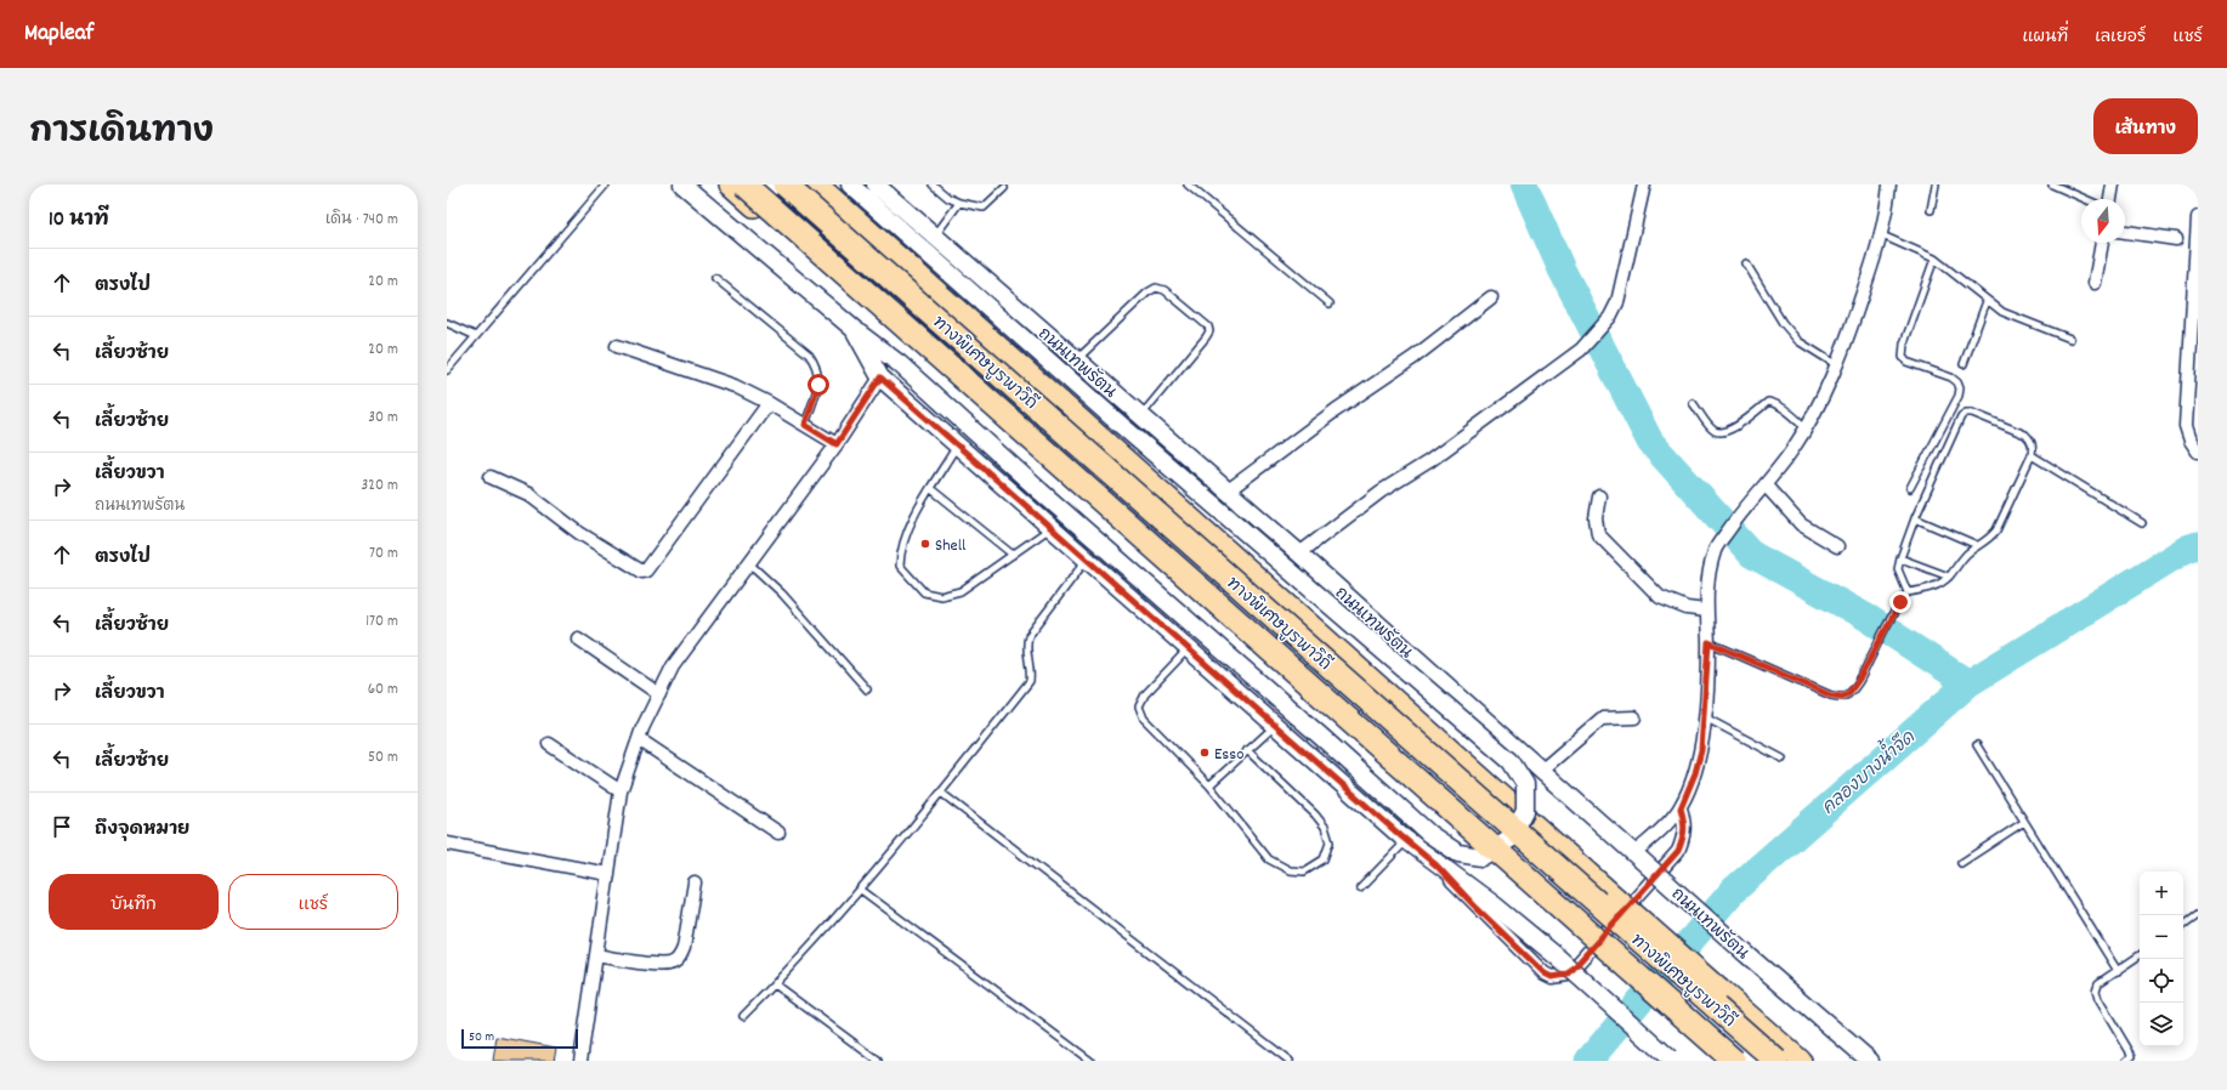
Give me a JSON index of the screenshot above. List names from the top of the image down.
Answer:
{
  "streets": {
    "highway": ["ทางพิเศษบูรพาวิถี"],
    "main road": ["ถนนเทพรัตน"]
  },
  "water": ["คลองบางน้ำจืด"],
  "places": ["Shell", "Esso"],
  "scale_bar": "50 m",
  "north": "bottom",
  "page": {
    "header": "Mapleaf",
    "nav": ["แผนที่", "เลเยอร์", "แชร์"],
    "title": "การเดินทาง",
    "buttons": [
      "เส้นทาง",
      ["บันทึก", "แชร์"]
    ],
    "heading": ["10 นาที", "เดิน · 740 m"],
    "list": [
      ["ตรงไป", "20 m"],
      ["เลี้ยวซ้าย", "20 m"],
      ["เลี้ยวซ้าย", "30 m"],
      ["เลี้ยวขวา", "ถนนเทพรัตน", "320 m"],
      ["ตรงไป", "70 m"],
      ["เลี้ยวซ้าย", "170 m"],
      ["เลี้ยวขวา", "60 m"],
      ["เลี้ยวซ้าย", "50 m"],
      "ถึงจุดหมาย"
    ],
    "map_buttons": ["+", "−"],
    "scale": "50 m"
  }
}
